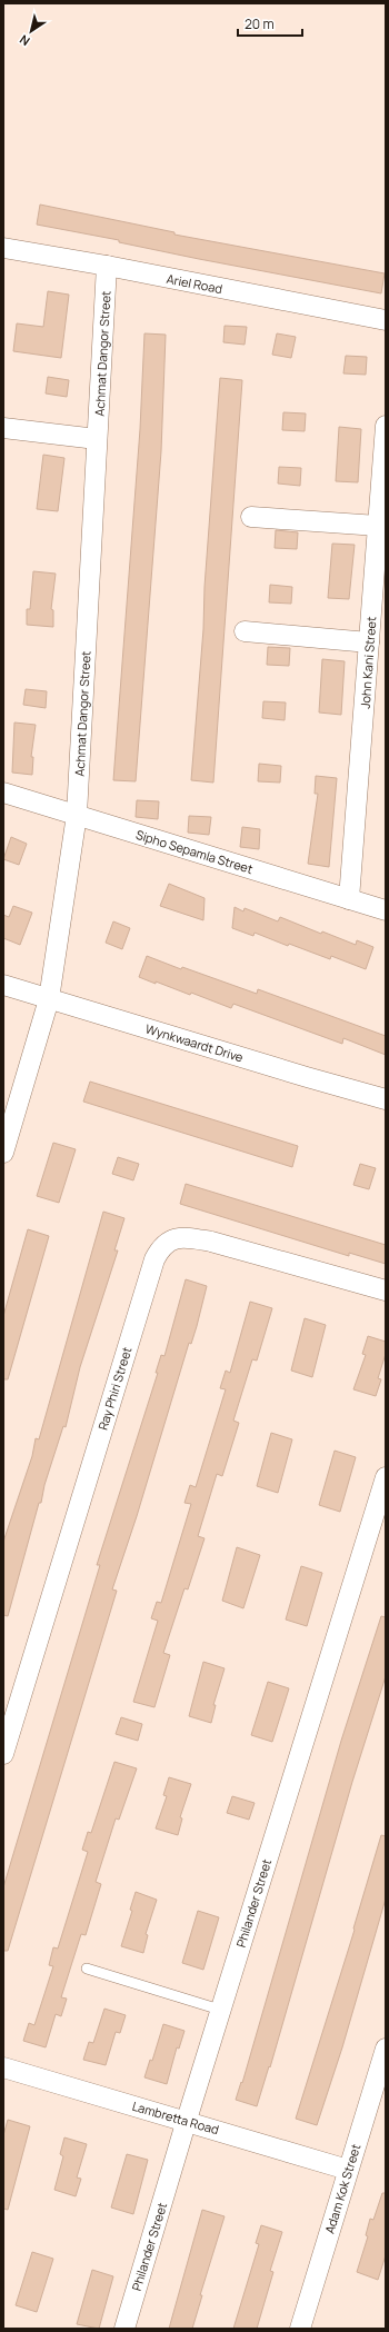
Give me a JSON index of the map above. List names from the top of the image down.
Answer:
{
  "streets": {
    "street": [
      "Ariel Road",
      "Achmat Dangor Street",
      "John Kani Street",
      "Sipho Sepamla Street",
      "Wynkwaardt Drive",
      "Ray Phiri Street",
      "Philander Street",
      "Lambretta Road",
      "Adam Kok Street"
    ]
  },
  "crossings": [
    ["Ariel Road", "Achmat Dangor Street"],
    ["Achmat Dangor Street", "Sipho Sepamla Street"],
    ["Achmat Dangor Street", "Wynkwaardt Drive"],
    ["John Kani Street", "Sipho Sepamla Street"],
    ["Philander Street", "Lambretta Road"],
    ["Lambretta Road", "Adam Kok Street"]
  ],
  "scale_bar": "20 m",
  "north": "bottom left"
}
